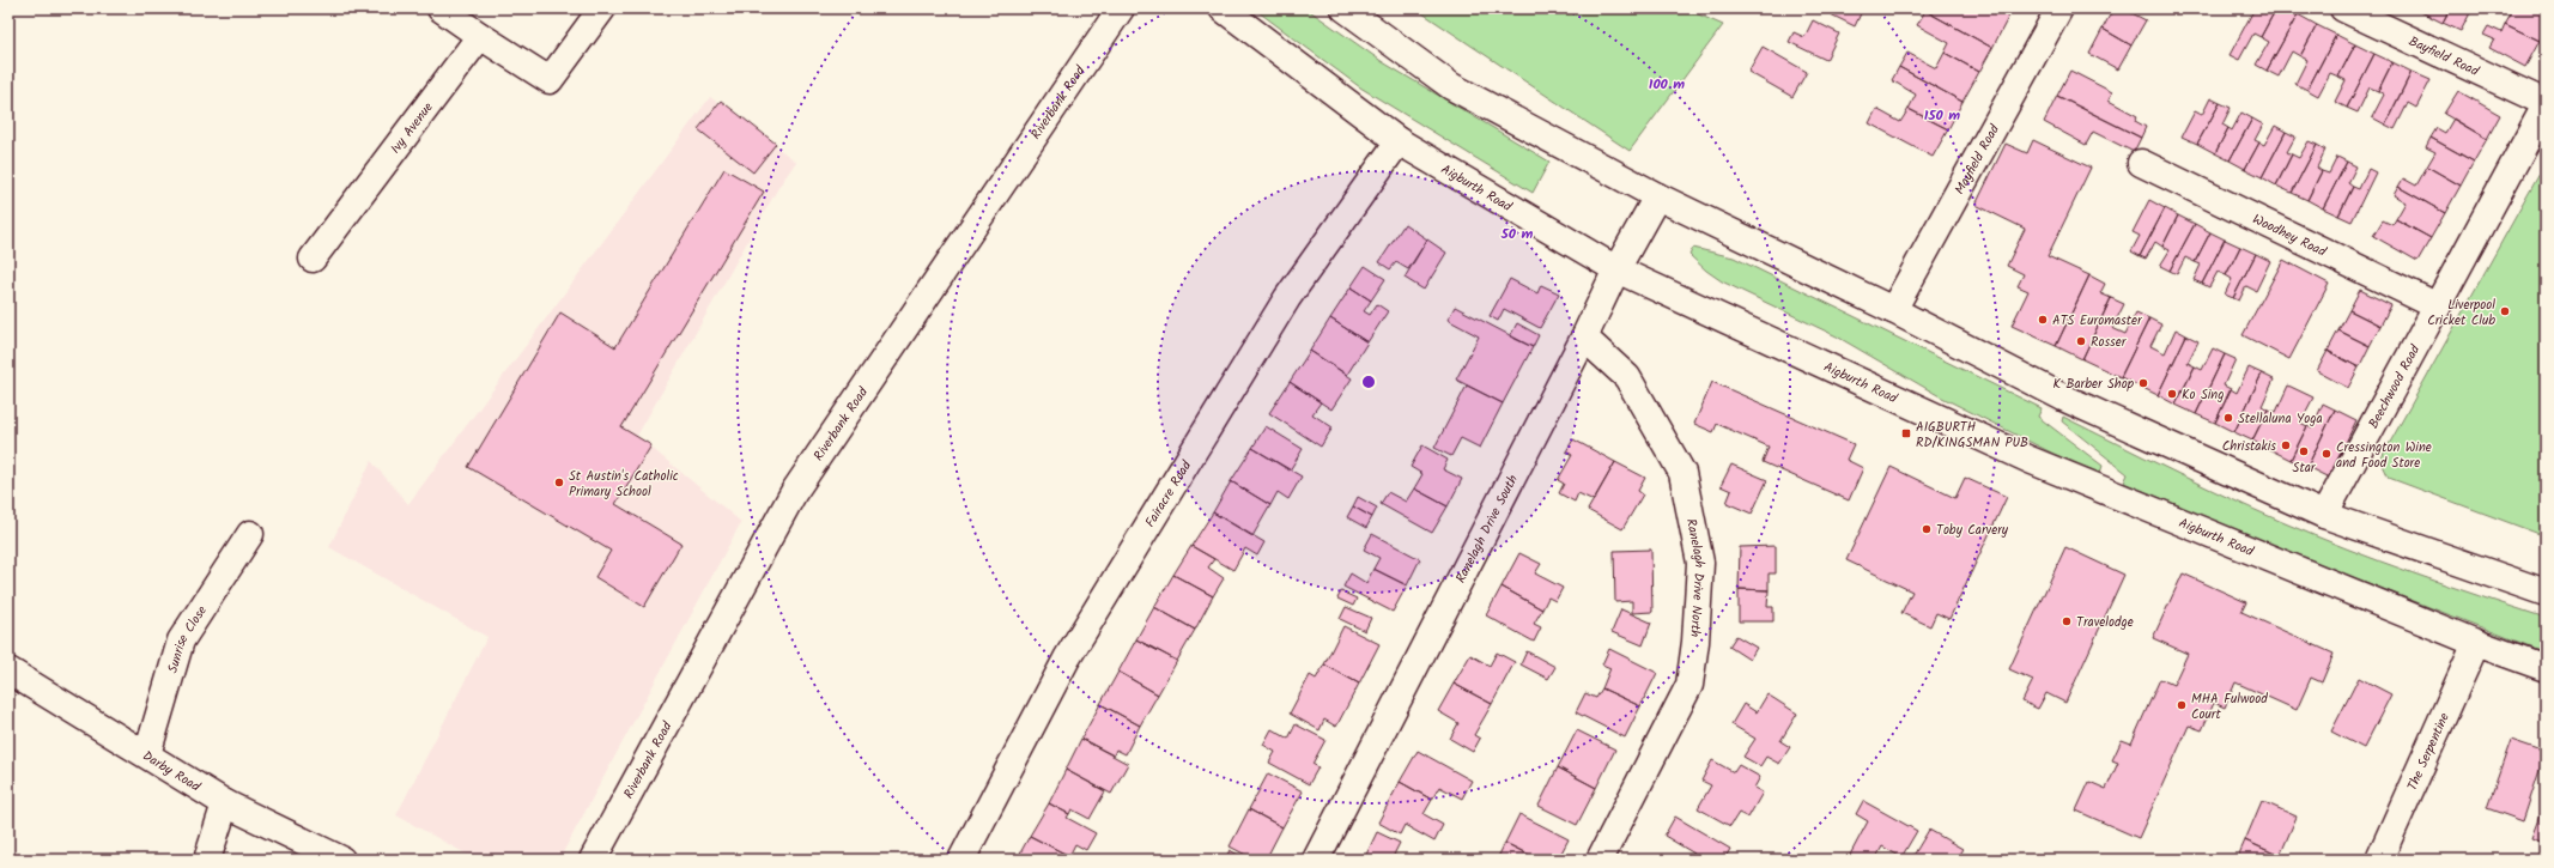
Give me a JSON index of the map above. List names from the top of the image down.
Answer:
{
  "streets": {
    "main road": [
      "Bayfield Road",
      "Riverbank Road",
      "Ivy Avenue",
      "Mayfield Road",
      "Aigburth Road",
      "Woodhey Road",
      "Beechwood Road",
      "Fairacre Road",
      "Ranelagh Drive South",
      "Ranelagh Drive North",
      "Sunrise Close",
      "The Serpentine",
      "Darby Road"
    ]
  },
  "crossings": [
    ["Bayfield Road", "Beechwood Road"],
    ["Aigburth Road", "Fairacre Road"],
    ["Aigburth Road", "Ranelagh Drive South"],
    ["Aigburth Road", "The Serpentine"],
    ["Woodhey Road", "Beechwood Road"],
    ["Ranelagh Drive South", "Ranelagh Drive North"],
    ["Sunrise Close", "Darby Road"]
  ],
  "places": {
    "other": [
      "Liverpool Cricket Club",
      "ATS Euromaster",
      "Rosser",
      "K Barber Shop",
      "Ko Sing",
      "Stellaluna Yoga",
      "Christakis",
      "Star",
      "Cressington Wine and Food Store",
      "St Austin's Catholic Primary School",
      "Toby Carvery",
      "Travelodge",
      "MHA Fulwood Court"
    ],
    "transit": ["AIGBURTH RD/KINGSMAN PUB"]
  },
  "rings": ["100 m", "150 m", "50 m"]
}
